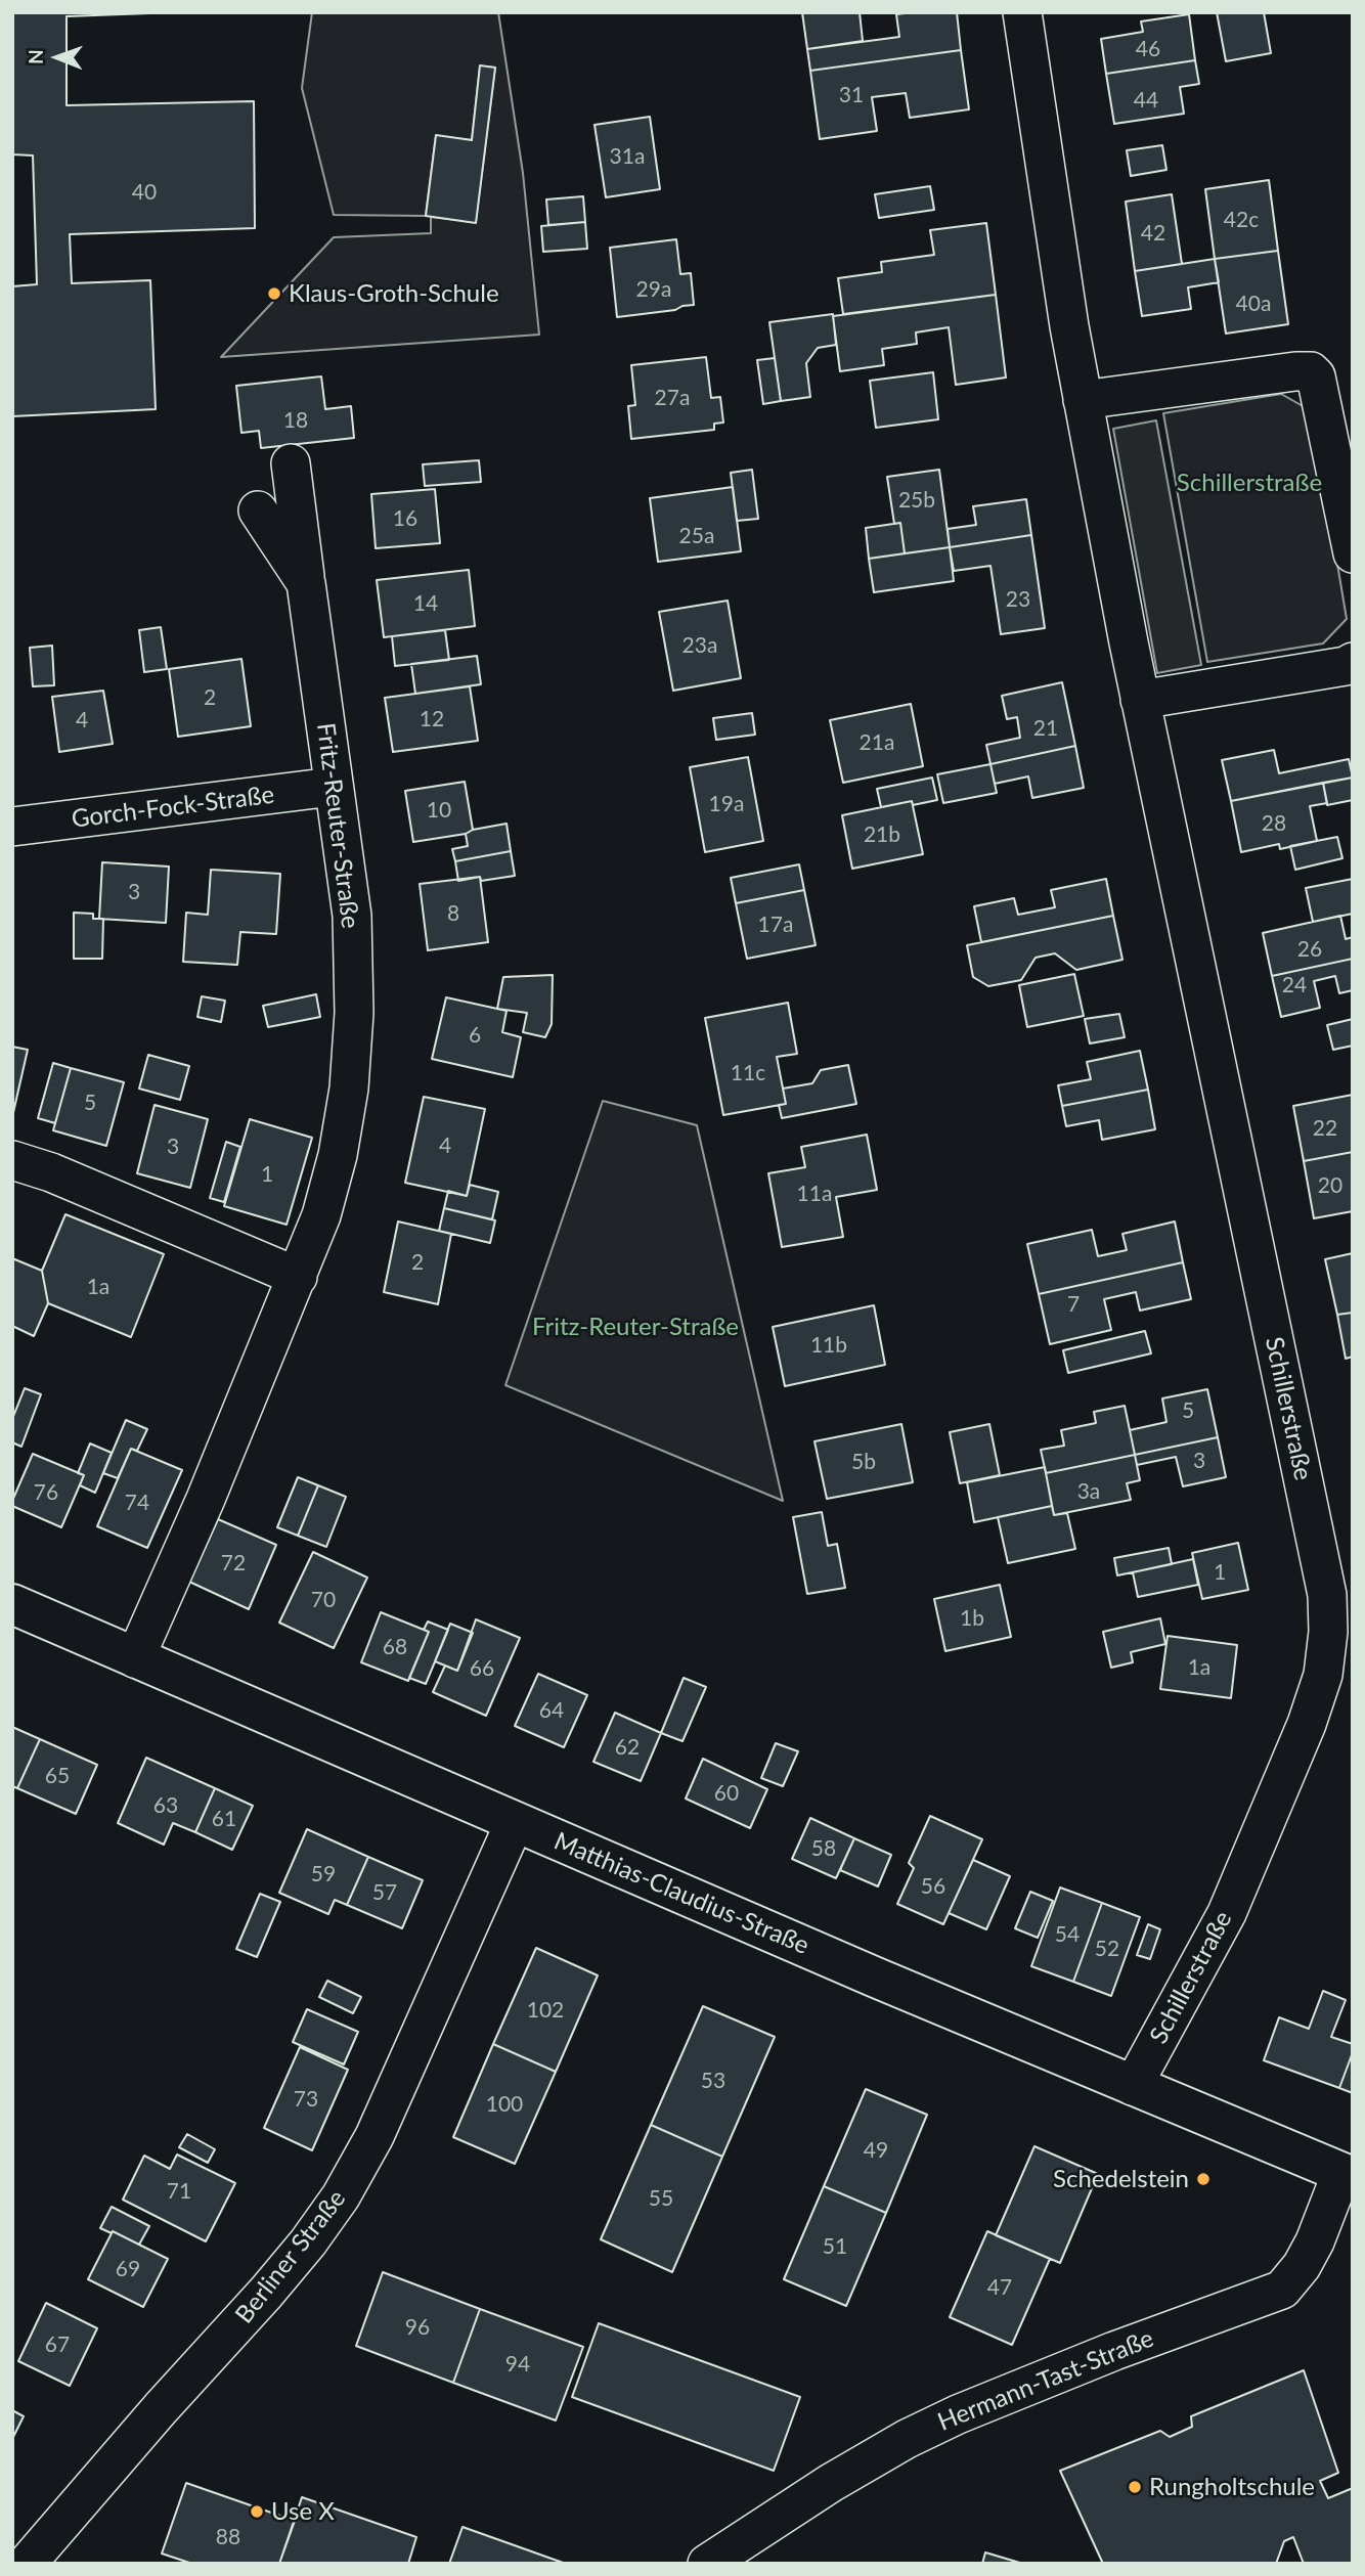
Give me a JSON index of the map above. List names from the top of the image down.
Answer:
{
  "streets": {
    "street": [
      "Gorch-Fock-Straße",
      "Fritz-Reuter-Straße",
      "Schillerstraße",
      "Matthias-Claudius-Straße",
      "Berliner Straße",
      "Hermann-Tast-Straße"
    ]
  },
  "crossings": [
    ["Gorch-Fock-Straße", "Fritz-Reuter-Straße"],
    ["Fritz-Reuter-Straße", "Matthias-Claudius-Straße"],
    ["Schillerstraße", "Matthias-Claudius-Straße"],
    ["Matthias-Claudius-Straße", "Berliner Straße"],
    ["Matthias-Claudius-Straße", "Hermann-Tast-Straße"]
  ],
  "parks": ["Schillerstraße", "Fritz-Reuter-Straße"],
  "places": [
    "Klaus-Groth-Schule",
    "Schedelstein",
    "Rungholtschule",
    "Use X"
  ],
  "house_numbers": [
    "46",
    "31",
    "44",
    "31a",
    "40",
    "42c",
    "42",
    "29a",
    "40a",
    "27a",
    "18",
    "25b",
    "16",
    "25a",
    "23",
    "14",
    "23a",
    "2",
    "12",
    "4",
    "21",
    "21a",
    "19a",
    "10",
    "28",
    "21b",
    "3",
    "8",
    "17a",
    "26",
    "24",
    "6",
    "11c",
    "5",
    "22",
    "4",
    "3",
    "1",
    "20",
    "11a",
    "2",
    "1a",
    "7",
    "11b",
    "5",
    "3",
    "5b",
    "3a",
    "76",
    "74",
    "72",
    "1",
    "70",
    "1b",
    "68",
    "1a",
    "66",
    "64",
    "62",
    "65",
    "60",
    "63",
    "61",
    "58",
    "59",
    "56",
    "57",
    "54",
    "52",
    "102",
    "53",
    "73",
    "100",
    "49",
    "71",
    "55",
    "51",
    "69",
    "47",
    "96",
    "67",
    "94",
    "88"
  ],
  "north": "left"
}
